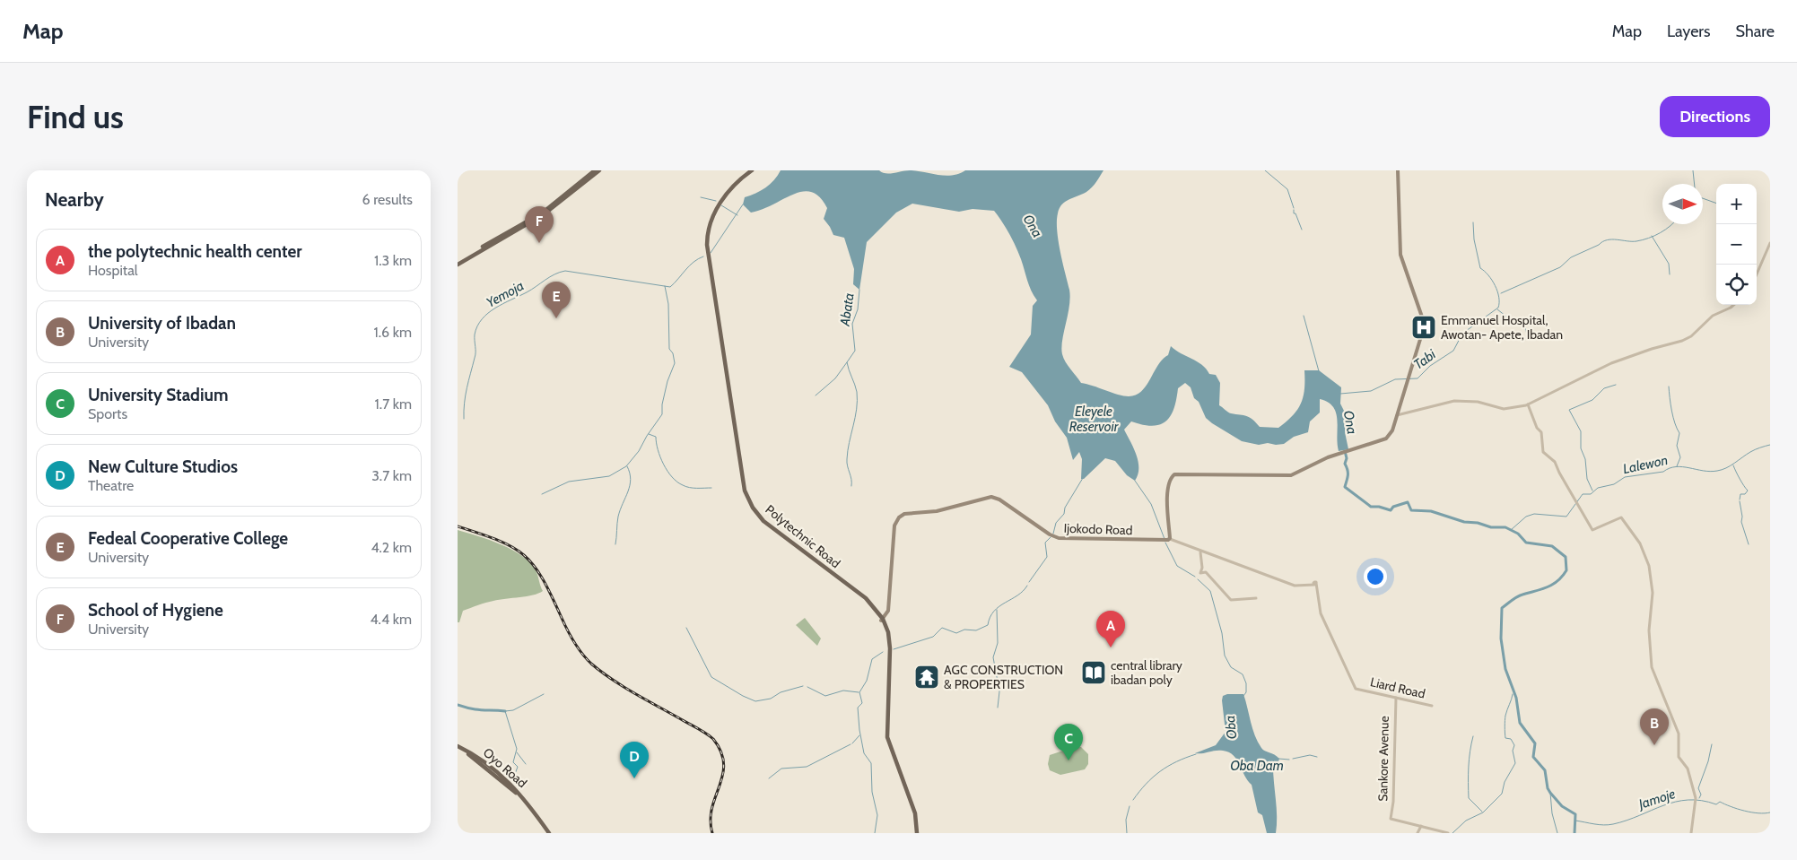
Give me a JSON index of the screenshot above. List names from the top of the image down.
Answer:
{
  "streets": {
    "main road": ["Ijokodo Road", "Polytechnic Road", "Oyo Road"],
    "street": ["Liard Road", "Sankore Avenue"]
  },
  "crossings": [
    ["Ijokodo Road", "Polytechnic Road"],
    ["Liard Road", "Sankore Avenue"]
  ],
  "water": [
    "Ona",
    "Yemoja",
    "Abata",
    "Tabi",
    "Eleyele Reservoir",
    "Lalewon",
    "Oba",
    "Oba Dam",
    "Jamoje"
  ],
  "places": {
    "hospital": ["Emmanuel Hospital, Awotan- Apete, Ibadan"],
    "library": ["central library ibadan poly"],
    "temple": ["AGC CONSTRUCTION & PROPERTIES"]
  },
  "north": "right",
  "page": {
    "header": "Map",
    "nav": ["Map", "Layers", "Share"],
    "buttons": "Directions",
    "title": "Find us",
    "heading": ["Nearby", "6 results"],
    "map_buttons": ["+", "−"],
    "pins": [
      "F",
      "E",
      "A",
      "B",
      "C",
      "D"
    ],
    "list": [
      {
        "mark": "A",
        "name": "the polytechnic health center",
        "note": "Hospital",
        "value": "1.3 km"
      },
      {
        "mark": "B",
        "name": "University of Ibadan",
        "note": "University",
        "value": "1.6 km"
      },
      {
        "mark": "C",
        "name": "University Stadium",
        "note": "Sports",
        "value": "1.7 km"
      },
      {
        "mark": "D",
        "name": "New Culture Studios",
        "note": "Theatre",
        "value": "3.7 km"
      },
      {
        "mark": "E",
        "name": "Fedeal Cooperative College",
        "note": "University",
        "value": "4.2 km"
      },
      {
        "mark": "F",
        "name": "School of Hygiene",
        "note": "University",
        "value": "4.4 km"
      }
    ]
  }
}
